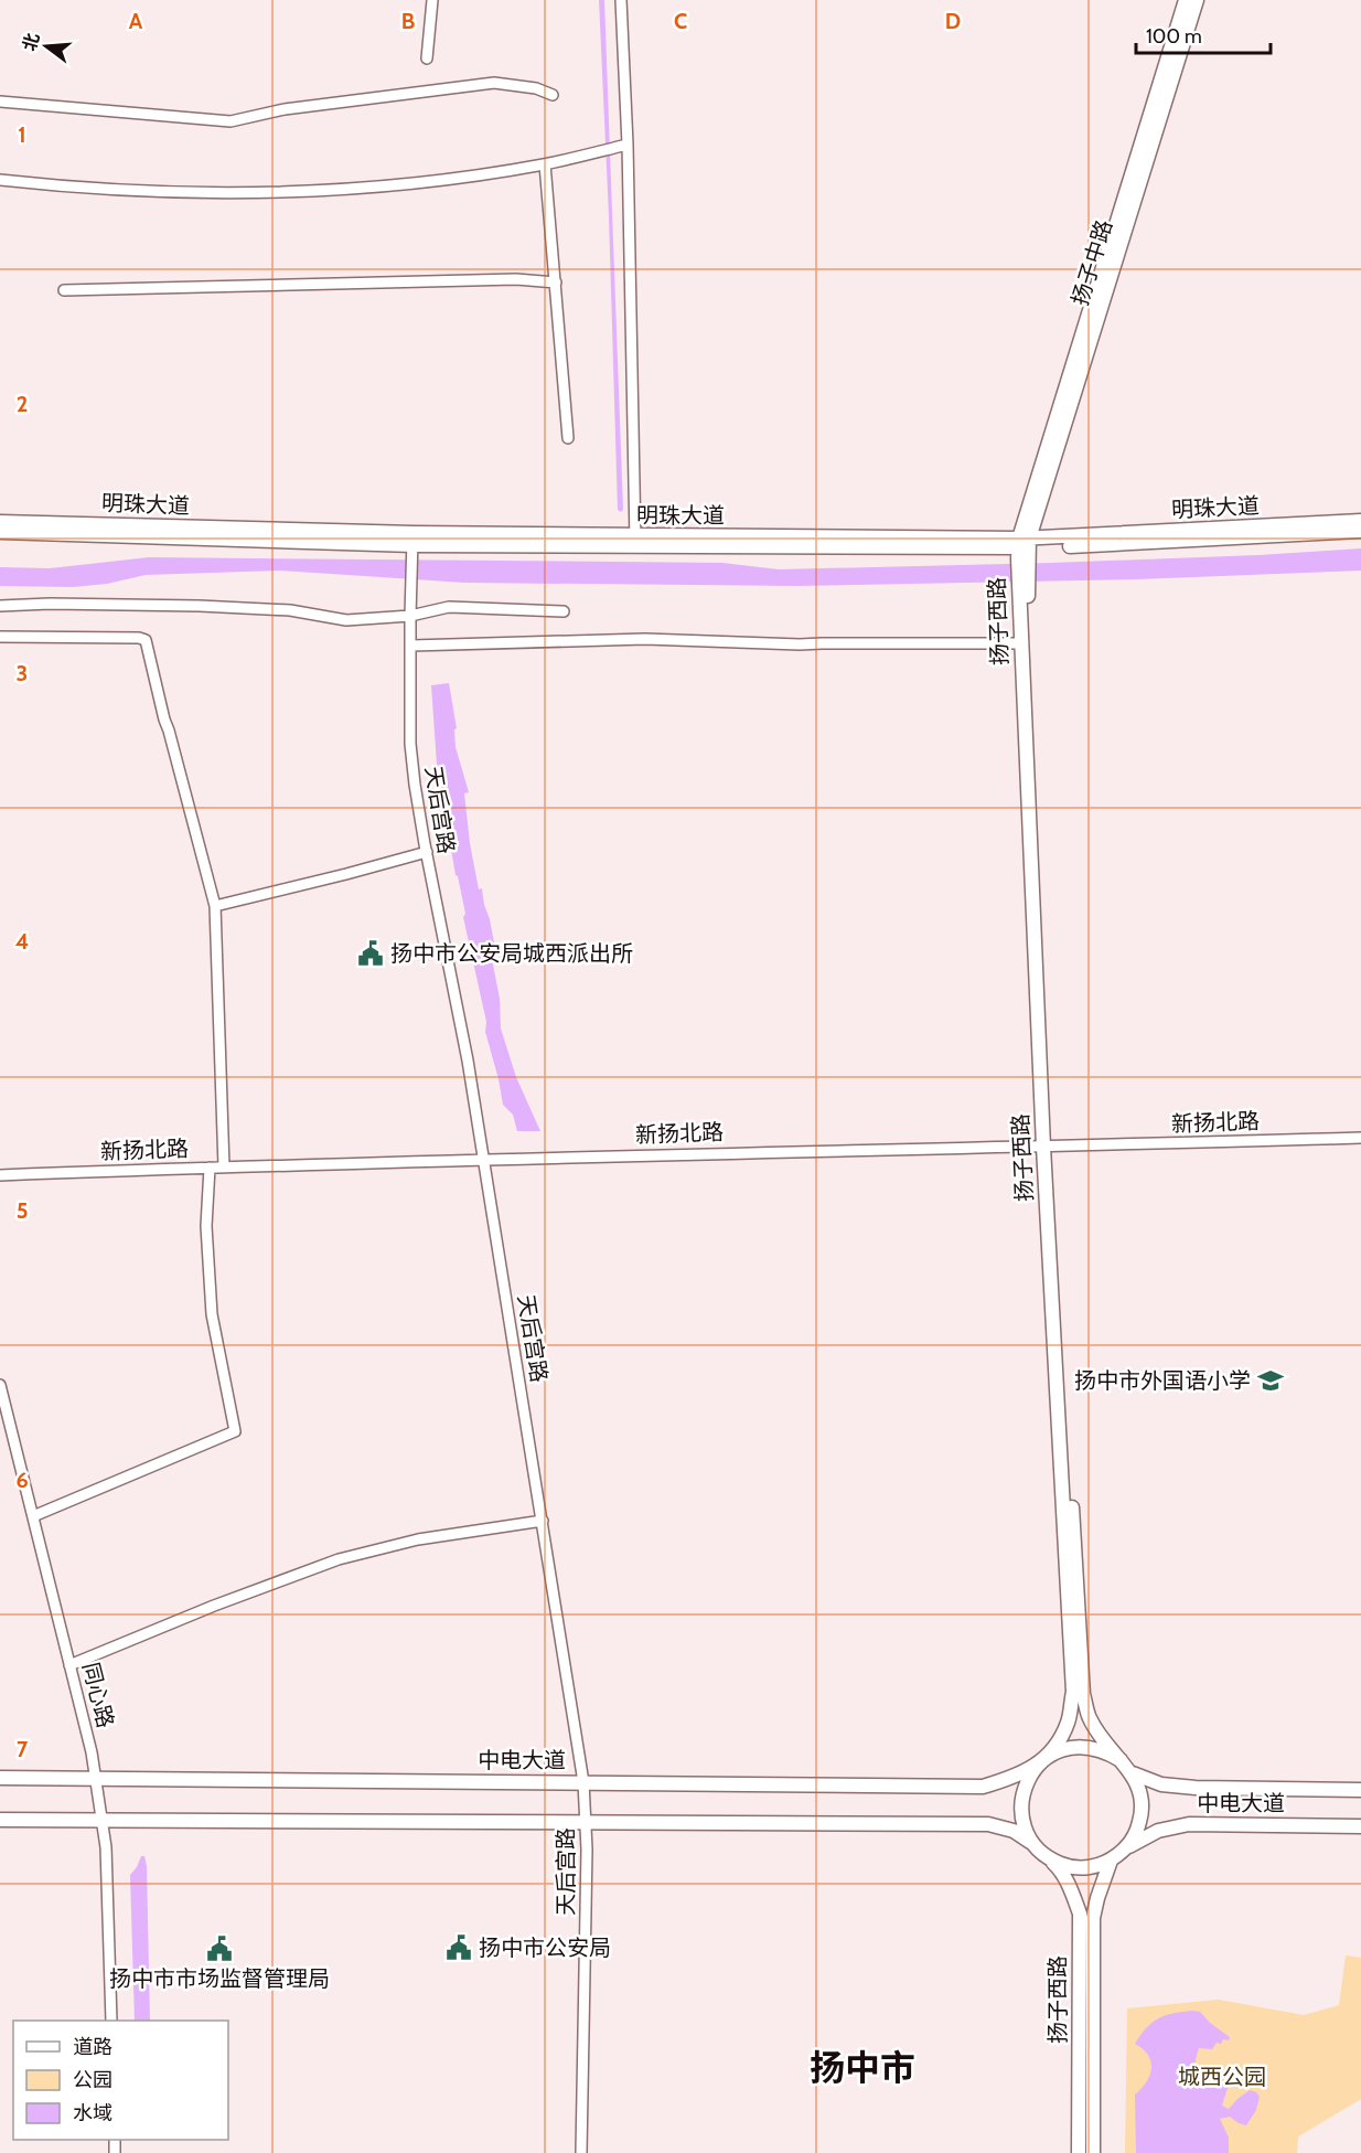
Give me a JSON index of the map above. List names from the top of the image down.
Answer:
{
  "streets": {
    "main road": [
      "扬子中路",
      "明珠大道",
      "扬子西路",
      "中电大道"
    ],
    "street": ["天后宫路", "新扬北路", "同心路"]
  },
  "crossings": [
    ["扬子中路", "明珠大道"],
    ["扬子中路", "扬子西路"],
    ["明珠大道", "扬子西路"],
    ["明珠大道", "天后宫路"],
    ["扬子西路", "新扬北路"],
    ["扬子西路", "中电大道"],
    ["天后宫路", "新扬北路"],
    ["天后宫路", "中电大道"],
    ["同心路", "中电大道"]
  ],
  "districts": ["扬中市"],
  "parks": ["城西公园"],
  "places": {
    "public building": ["扬中市公安局城西派出所", "扬中市公安局", "扬中市市场监督管理局"],
    "school or university": ["扬中市外国语小学"]
  },
  "legend": ["道路", "公园", "水域"],
  "scale_bar": "100 m",
  "north": "left",
  "grid": {
    "columns": [
      "A",
      "B",
      "C",
      "D"
    ],
    "rows": [
      "1",
      "2",
      "3",
      "4",
      "5",
      "6",
      "7"
    ]
  }
}
